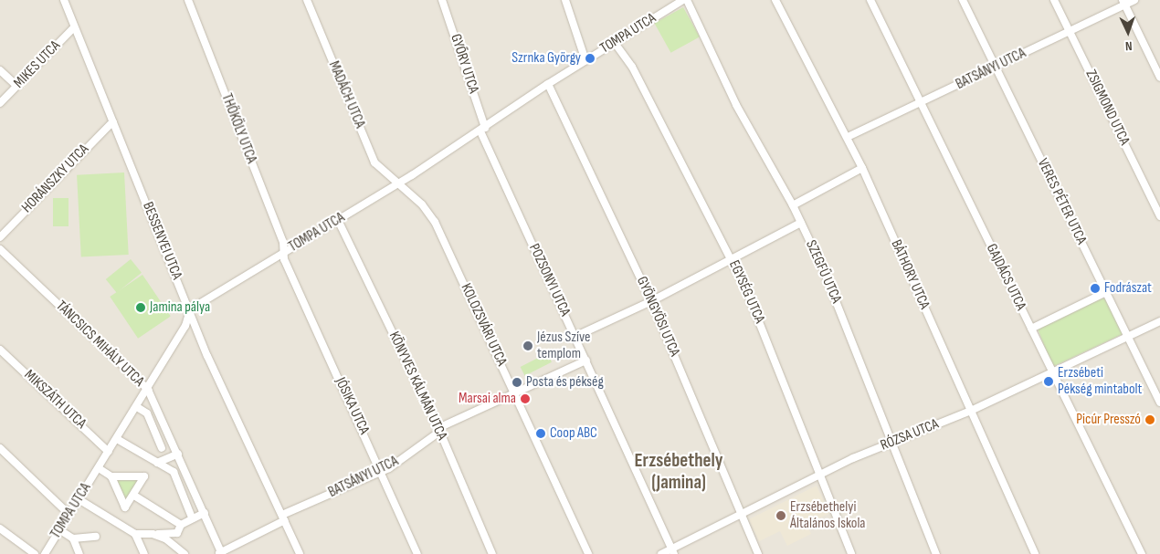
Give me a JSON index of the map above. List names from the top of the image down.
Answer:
{
  "streets": {
    "street": [
      "TOMPA UTCA",
      "GYŐRY UTCA",
      "MIKES UTCA",
      "BATSÁNYI UTCA",
      "MADÁCH UTCA",
      "ZSIGMOND UTCA",
      "THÖKÖLY UTCA",
      "HORÁNSZKY UTCA",
      "VERES PÉTER UTCA",
      "BESSENYEI UTCA",
      "SZEGFŰ UTCA",
      "BÁTHORY UTCA",
      "GAJDÁCS UTCA",
      "POZSONYI UTCA",
      "EGYSÉG UTCA",
      "GYÖNGYÖSI UTCA",
      "KOLOZSVÁRI UTCA",
      "TÁNCSICS MIHÁLY UTCA",
      "KÖNYVES KÁLMÁN UTCA",
      "MIKSZÁTH UTCA",
      "JÓSIKA UTCA",
      "RÓZSA UTCA"
    ]
  },
  "crossings": [
    ["TOMPA UTCA", "GYŐRY UTCA"],
    ["TOMPA UTCA", "MADÁCH UTCA"],
    ["TOMPA UTCA", "THÖKÖLY UTCA"],
    ["TOMPA UTCA", "BESSENYEI UTCA"],
    ["TOMPA UTCA", "POZSONYI UTCA"],
    ["TOMPA UTCA", "EGYSÉG UTCA"],
    ["TOMPA UTCA", "GYÖNGYÖSI UTCA"],
    ["TOMPA UTCA", "KOLOZSVÁRI UTCA"],
    ["TOMPA UTCA", "TÁNCSICS MIHÁLY UTCA"],
    ["TOMPA UTCA", "KÖNYVES KÁLMÁN UTCA"],
    ["TOMPA UTCA", "MIKSZÁTH UTCA"],
    ["TOMPA UTCA", "JÓSIKA UTCA"],
    ["GYŐRY UTCA", "POZSONYI UTCA"],
    ["MIKES UTCA", "BESSENYEI UTCA"],
    ["BATSÁNYI UTCA", "ZSIGMOND UTCA"],
    ["BATSÁNYI UTCA", "VERES PÉTER UTCA"],
    ["BATSÁNYI UTCA", "BESSENYEI UTCA"],
    ["BATSÁNYI UTCA", "BÁTHORY UTCA"],
    ["BATSÁNYI UTCA", "GAJDÁCS UTCA"],
    ["BATSÁNYI UTCA", "POZSONYI UTCA"],
    ["BATSÁNYI UTCA", "KOLOZSVÁRI UTCA"],
    ["BATSÁNYI UTCA", "TÁNCSICS MIHÁLY UTCA"],
    ["BATSÁNYI UTCA", "KÖNYVES KÁLMÁN UTCA"],
    ["BATSÁNYI UTCA", "JÓSIKA UTCA"],
    ["MADÁCH UTCA", "KOLOZSVÁRI UTCA"],
    ["THÖKÖLY UTCA", "JÓSIKA UTCA"],
    ["HORÁNSZKY UTCA", "BESSENYEI UTCA"],
    ["VERES PÉTER UTCA", "RÓZSA UTCA"],
    ["SZEGFŰ UTCA", "RÓZSA UTCA"],
    ["BÁTHORY UTCA", "RÓZSA UTCA"],
    ["GAJDÁCS UTCA", "RÓZSA UTCA"],
    ["POZSONYI UTCA", "RÓZSA UTCA"],
    ["EGYSÉG UTCA", "RÓZSA UTCA"],
    ["GYÖNGYÖSI UTCA", "RÓZSA UTCA"]
  ],
  "districts": ["Erzsébethely (Jamina)"],
  "places": [
    "Szrnka György",
    "Fodrászat",
    "Jamina pálya",
    "Jézus Szíve templom",
    "Erzsébeti Pékség mintabolt",
    "Posta és pékség",
    "Marsai alma",
    "Picúr Presszó",
    "Coop ABC",
    "Erzsébethelyi Általános Iskola"
  ],
  "north": "bottom"
}
